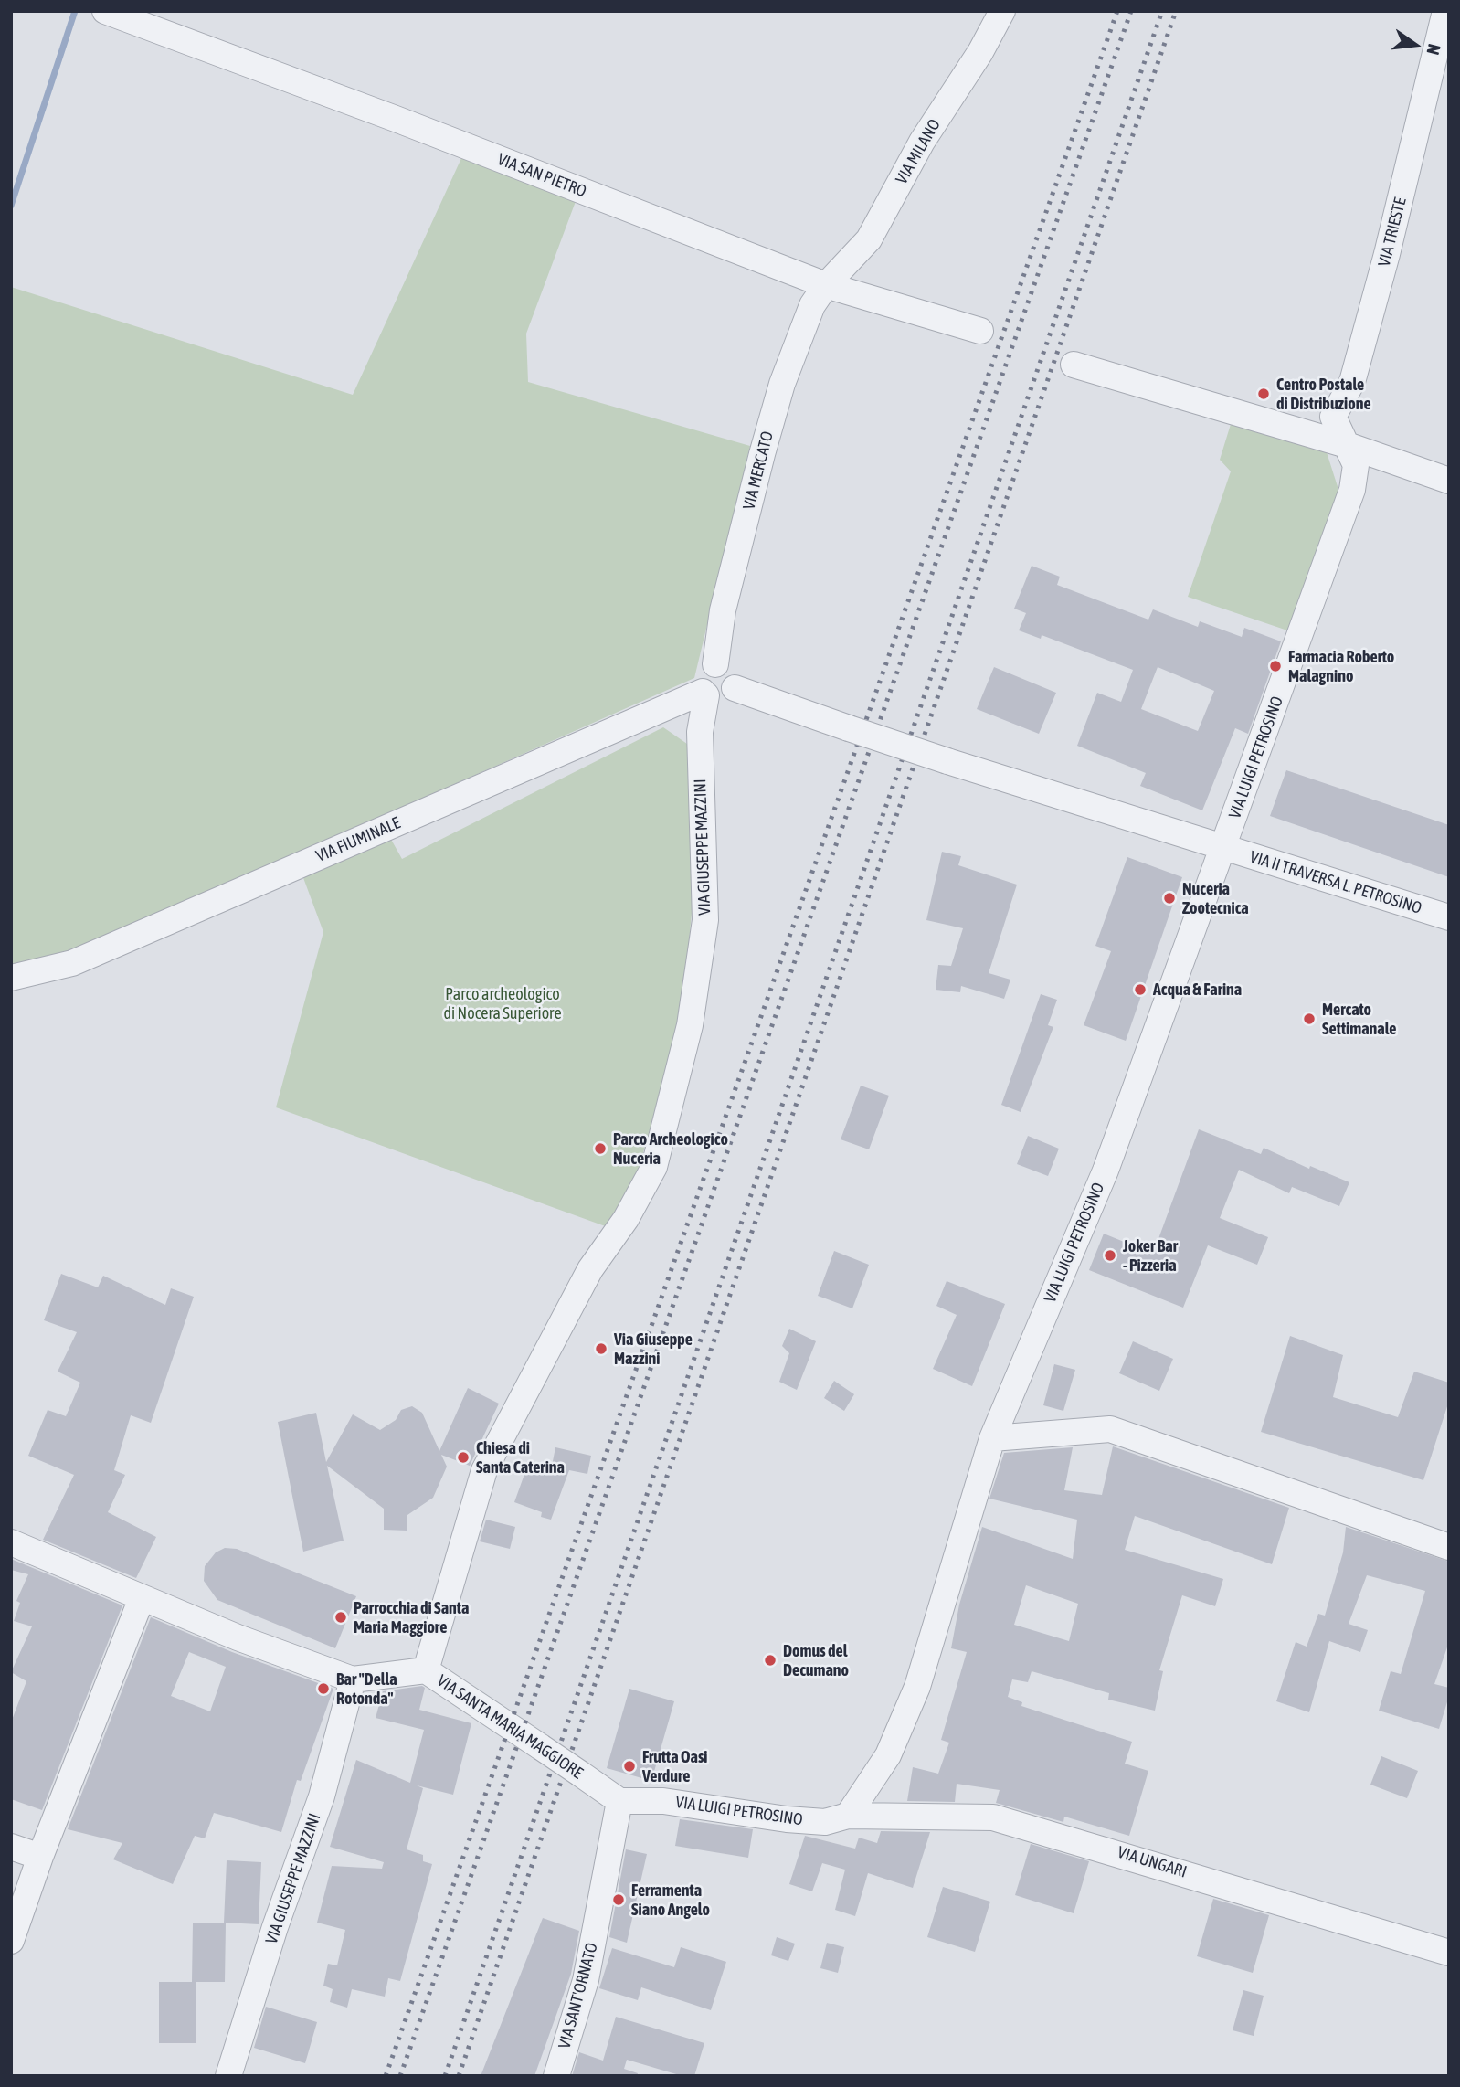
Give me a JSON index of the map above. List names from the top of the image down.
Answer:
{
  "streets": {
    "street": [
      "VIA MILANO",
      "VIA SAN PIETRO",
      "VIA TRIESTE",
      "VIA MERCATO",
      "VIA LUIGI PETROSINO",
      "VIA FIUMINALE",
      "VIA GIUSEPPE MAZZINI",
      "VIA II TRAVERSA L. PETROSINO",
      "VIA SANTA MARIA MAGGIORE",
      "VIA UNGARI",
      "VIA SANT'ORNATO"
    ]
  },
  "crossings": [
    ["VIA MILANO", "VIA SAN PIETRO"],
    ["VIA MILANO", "VIA MERCATO"],
    ["VIA SAN PIETRO", "VIA MERCATO"],
    ["VIA TRIESTE", "VIA LUIGI PETROSINO"],
    ["VIA MERCATO", "VIA FIUMINALE"],
    ["VIA MERCATO", "VIA GIUSEPPE MAZZINI"],
    ["VIA MERCATO", "VIA II TRAVERSA L. PETROSINO"],
    ["VIA LUIGI PETROSINO", "VIA II TRAVERSA L. PETROSINO"],
    ["VIA LUIGI PETROSINO", "VIA SANTA MARIA MAGGIORE"],
    ["VIA LUIGI PETROSINO", "VIA UNGARI"],
    ["VIA LUIGI PETROSINO", "VIA SANT'ORNATO"],
    ["VIA FIUMINALE", "VIA GIUSEPPE MAZZINI"],
    ["VIA FIUMINALE", "VIA II TRAVERSA L. PETROSINO"],
    ["VIA GIUSEPPE MAZZINI", "VIA II TRAVERSA L. PETROSINO"],
    ["VIA GIUSEPPE MAZZINI", "VIA SANTA MARIA MAGGIORE"],
    ["VIA SANTA MARIA MAGGIORE", "VIA SANT'ORNATO"]
  ],
  "parks": ["Parco archeologico di Nocera Superiore"],
  "places": [
    "Centro Postale di Distribuzione",
    "Farmacia Roberto Malagnino",
    "Nuceria Zootecnica",
    "Acqua & Farina",
    "Mercato Settimanale",
    "Parco Archeologico Nuceria",
    "Joker Bar - Pizzeria",
    "Via Giuseppe Mazzini",
    "Chiesa di Santa Caterina",
    "Parrocchia di Santa Maria Maggiore",
    "Domus del Decumano",
    "Bar \"Della Rotonda\"",
    "Frutta Oasi Verdure",
    "Ferramenta Siano Angelo"
  ],
  "north": "right"
}
